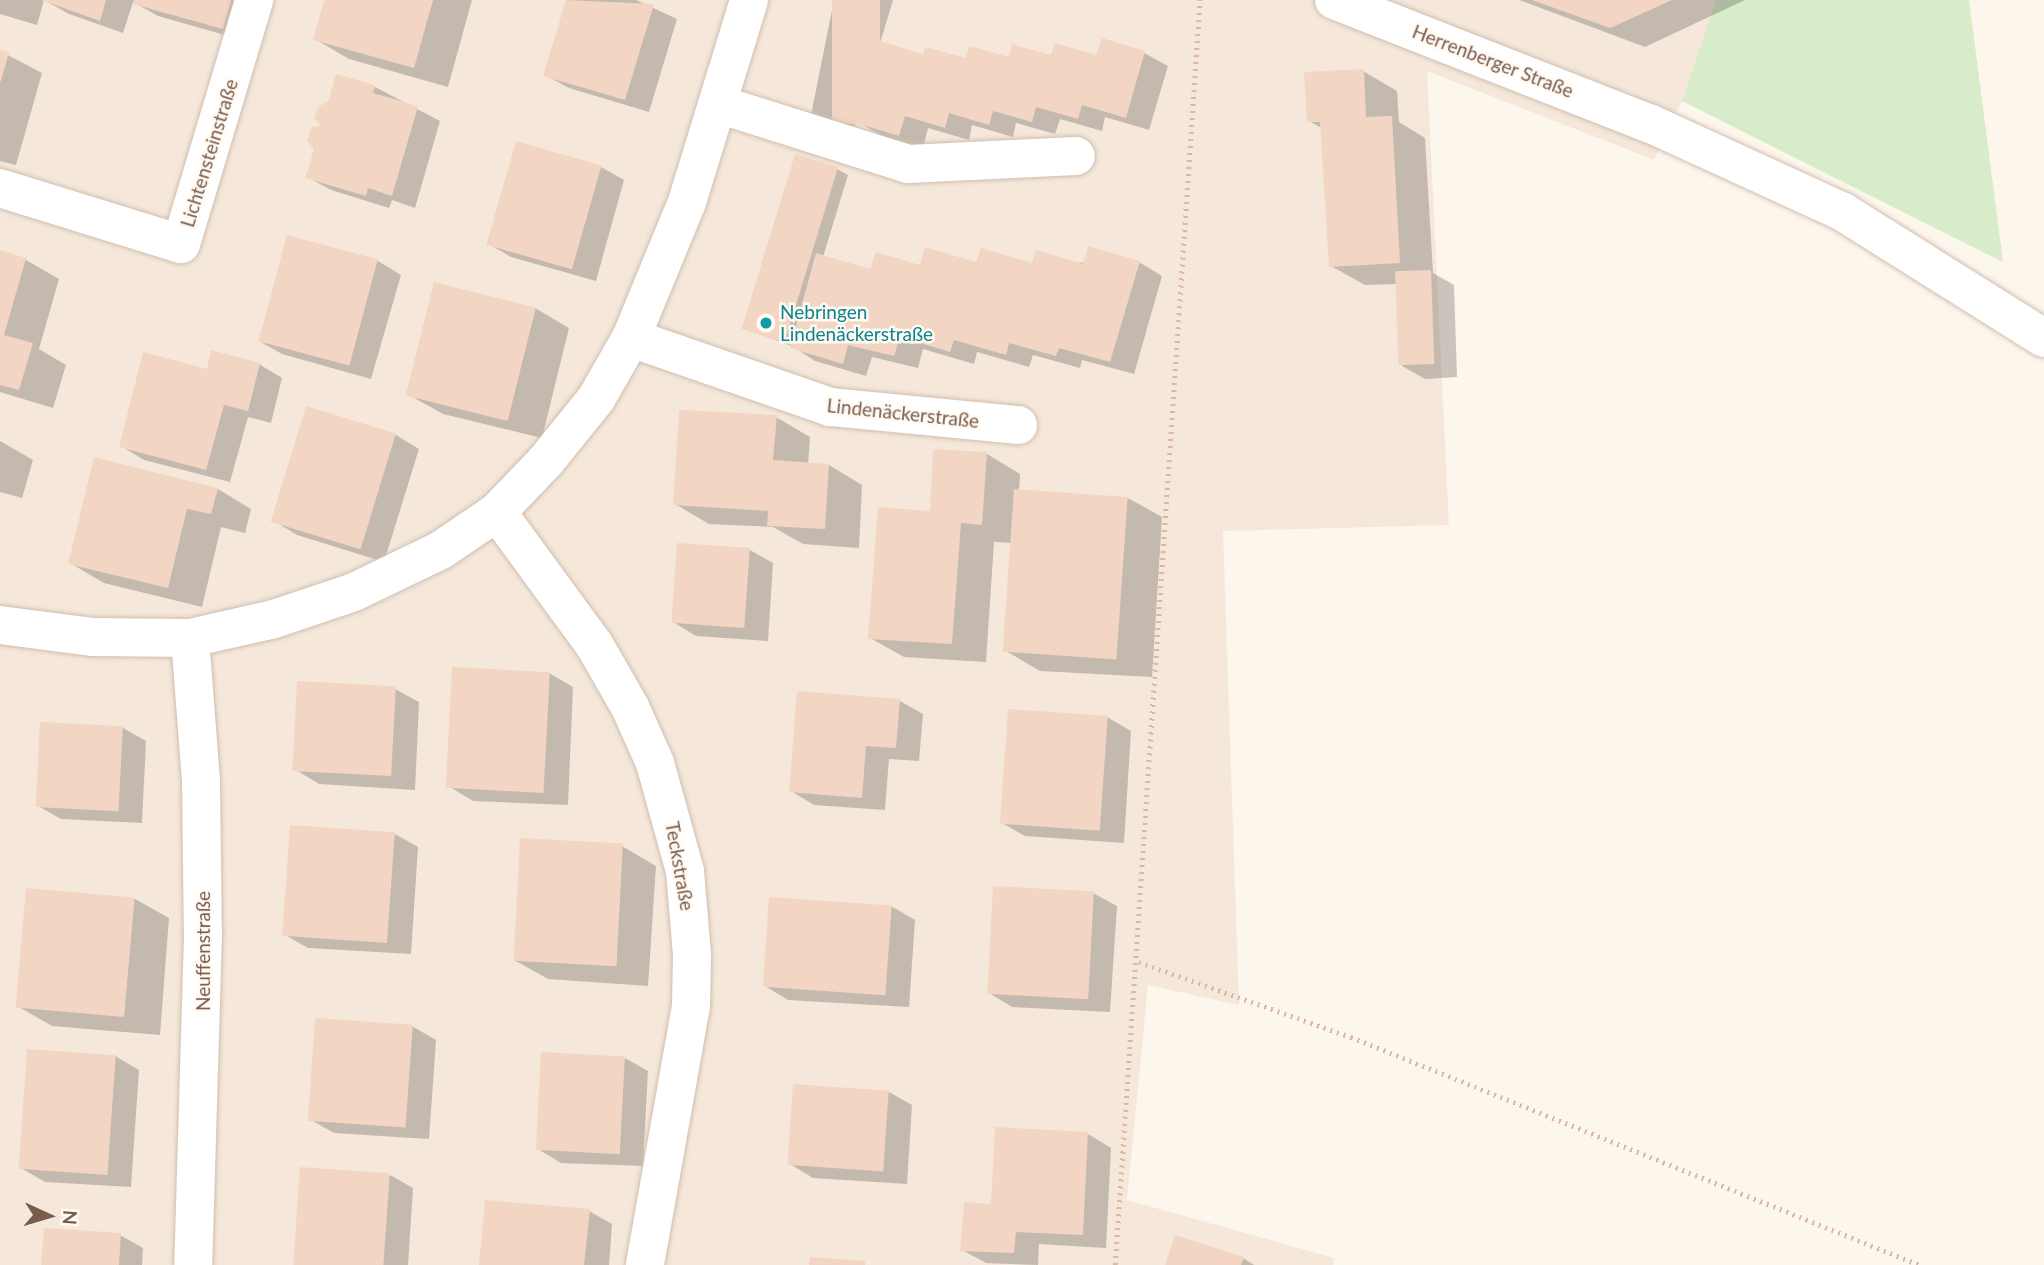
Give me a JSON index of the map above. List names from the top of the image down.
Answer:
{
  "streets": {
    "street": [
      "Herrenberger Straße",
      "Lichtensteinstraße",
      "Lindenäckerstraße",
      "Teckstraße",
      "Neuffenstraße"
    ]
  },
  "places": ["Nebringen Lindenäckerstraße"],
  "north": "right"
}
